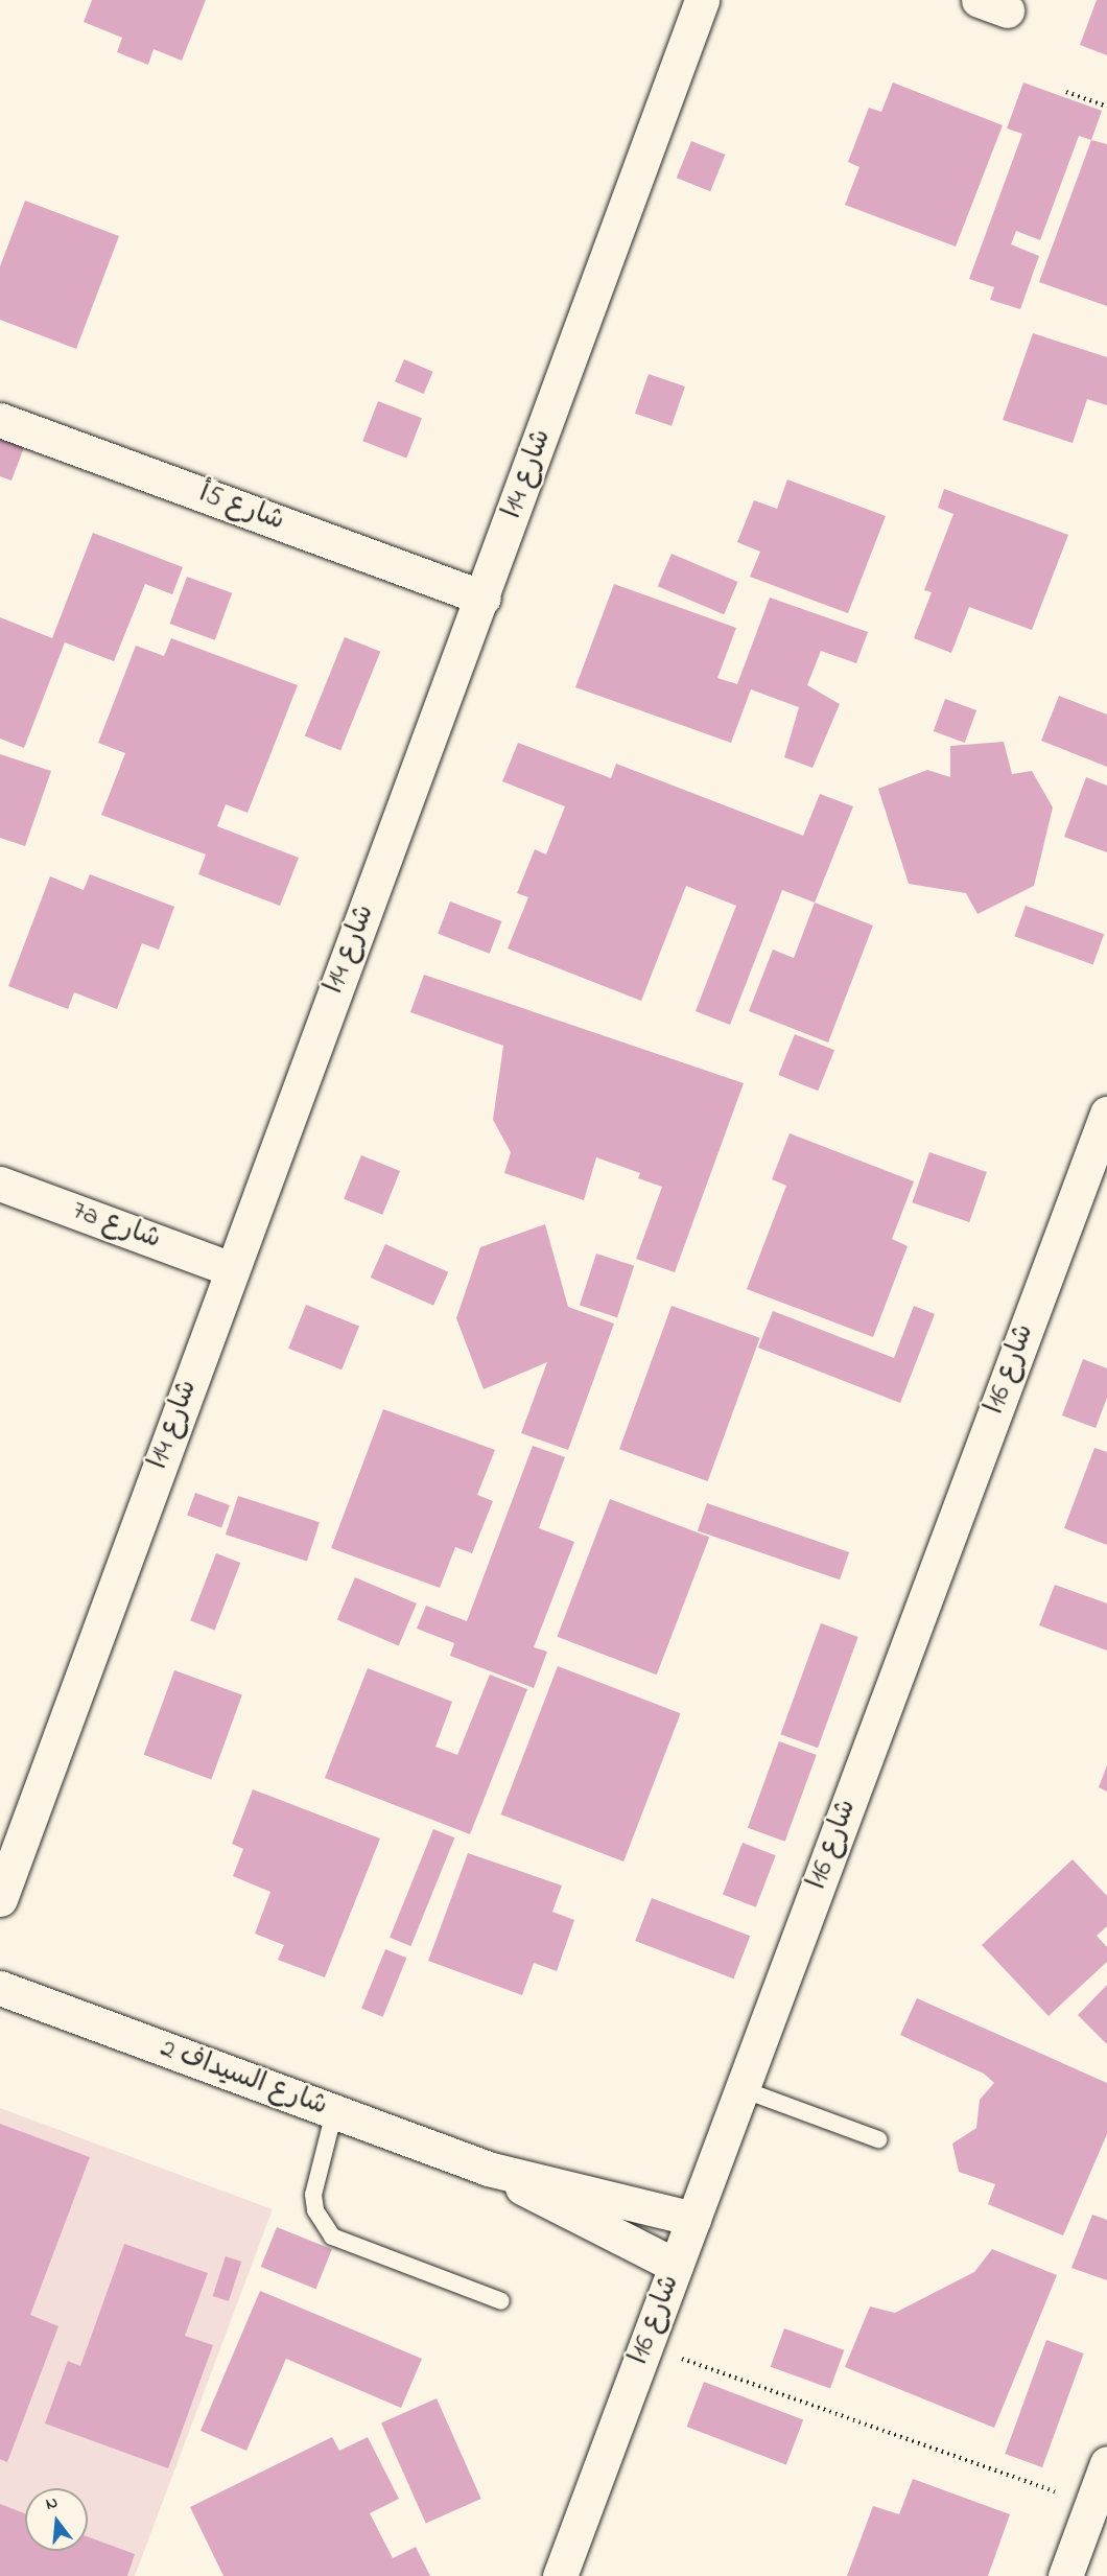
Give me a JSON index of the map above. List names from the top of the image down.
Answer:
{
  "streets": {
    "street": [
      "شارع 14ا",
      "شارع 5أ",
      "7a شارع",
      "شارع 16ا",
      "شارع السيداف 2"
    ]
  },
  "crossings": [
    ["شارع 14ا", "شارع 5أ"],
    ["شارع 14ا", "7a شارع"],
    ["شارع 16ا", "شارع السيداف 2"]
  ],
  "north": "top"
}
